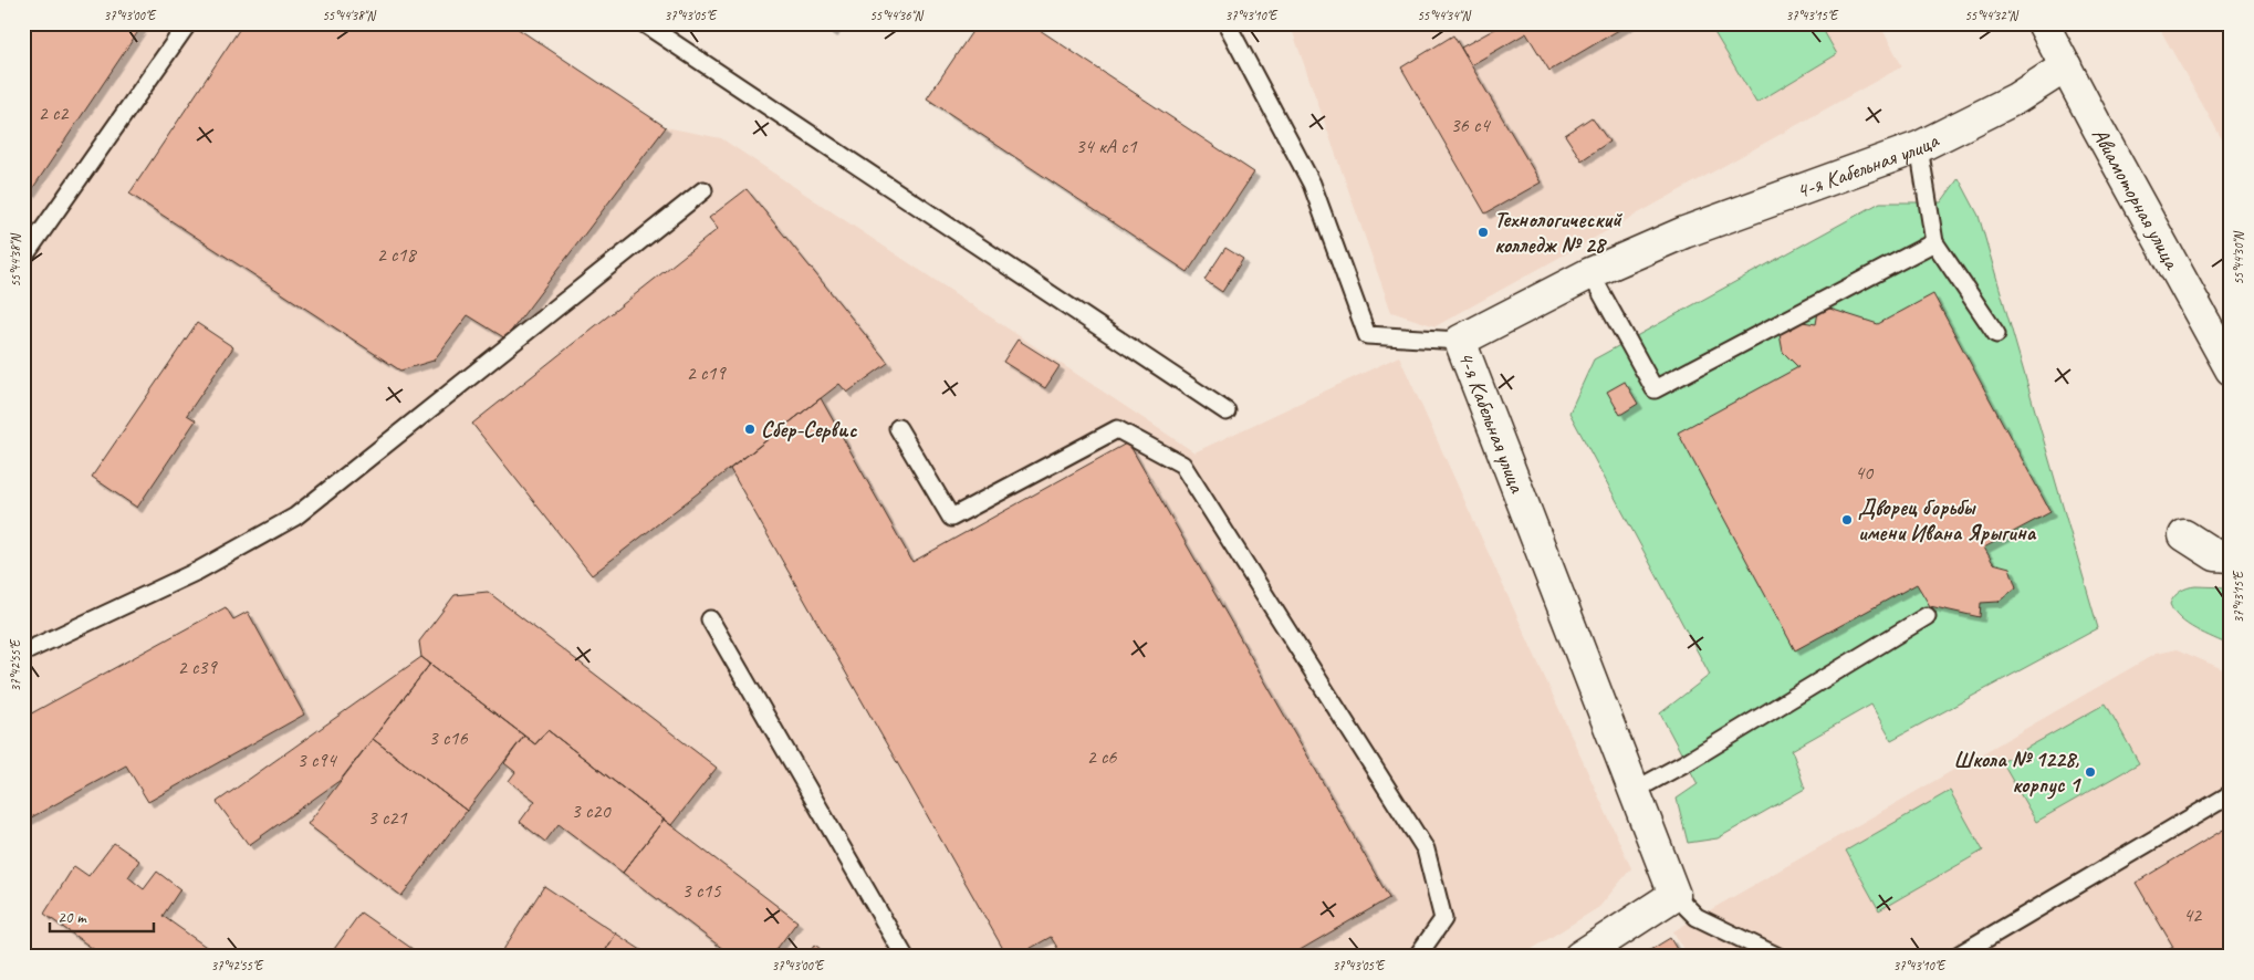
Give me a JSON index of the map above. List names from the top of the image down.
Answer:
{
  "streets": {
    "street": ["4-я Кабельная улица", "Авиамоторная улица"]
  },
  "crossings": [
    ["4-я Кабельная улица", "Авиамоторная улица"]
  ],
  "places": [
    "Технологический колледж № 28",
    "Сбер-Сервис",
    "Дворец борьбы имени Ивана Ярыгина",
    "Школа № 1228, корпус 1"
  ],
  "house_numbers": [
    "2 с2",
    "36 с4",
    "34 кА с1",
    "2 с18",
    "2 с19",
    "40",
    "2 с39",
    "3 с16",
    "2 с6",
    "3 с94",
    "3 с20",
    "3 с21",
    "3 с15",
    "42"
  ],
  "scale_bar": "20 m",
  "coordinates": [
    "37°43'00\"E",
    "55°44'38\"N",
    "37°43'05\"E",
    "55°44'36\"N",
    "37°43'10\"E",
    "55°44'34\"N",
    "37°43'15\"E",
    "55°44'32\"N",
    "55°44'30\"N",
    "37°42'55\"E"
  ]
}
